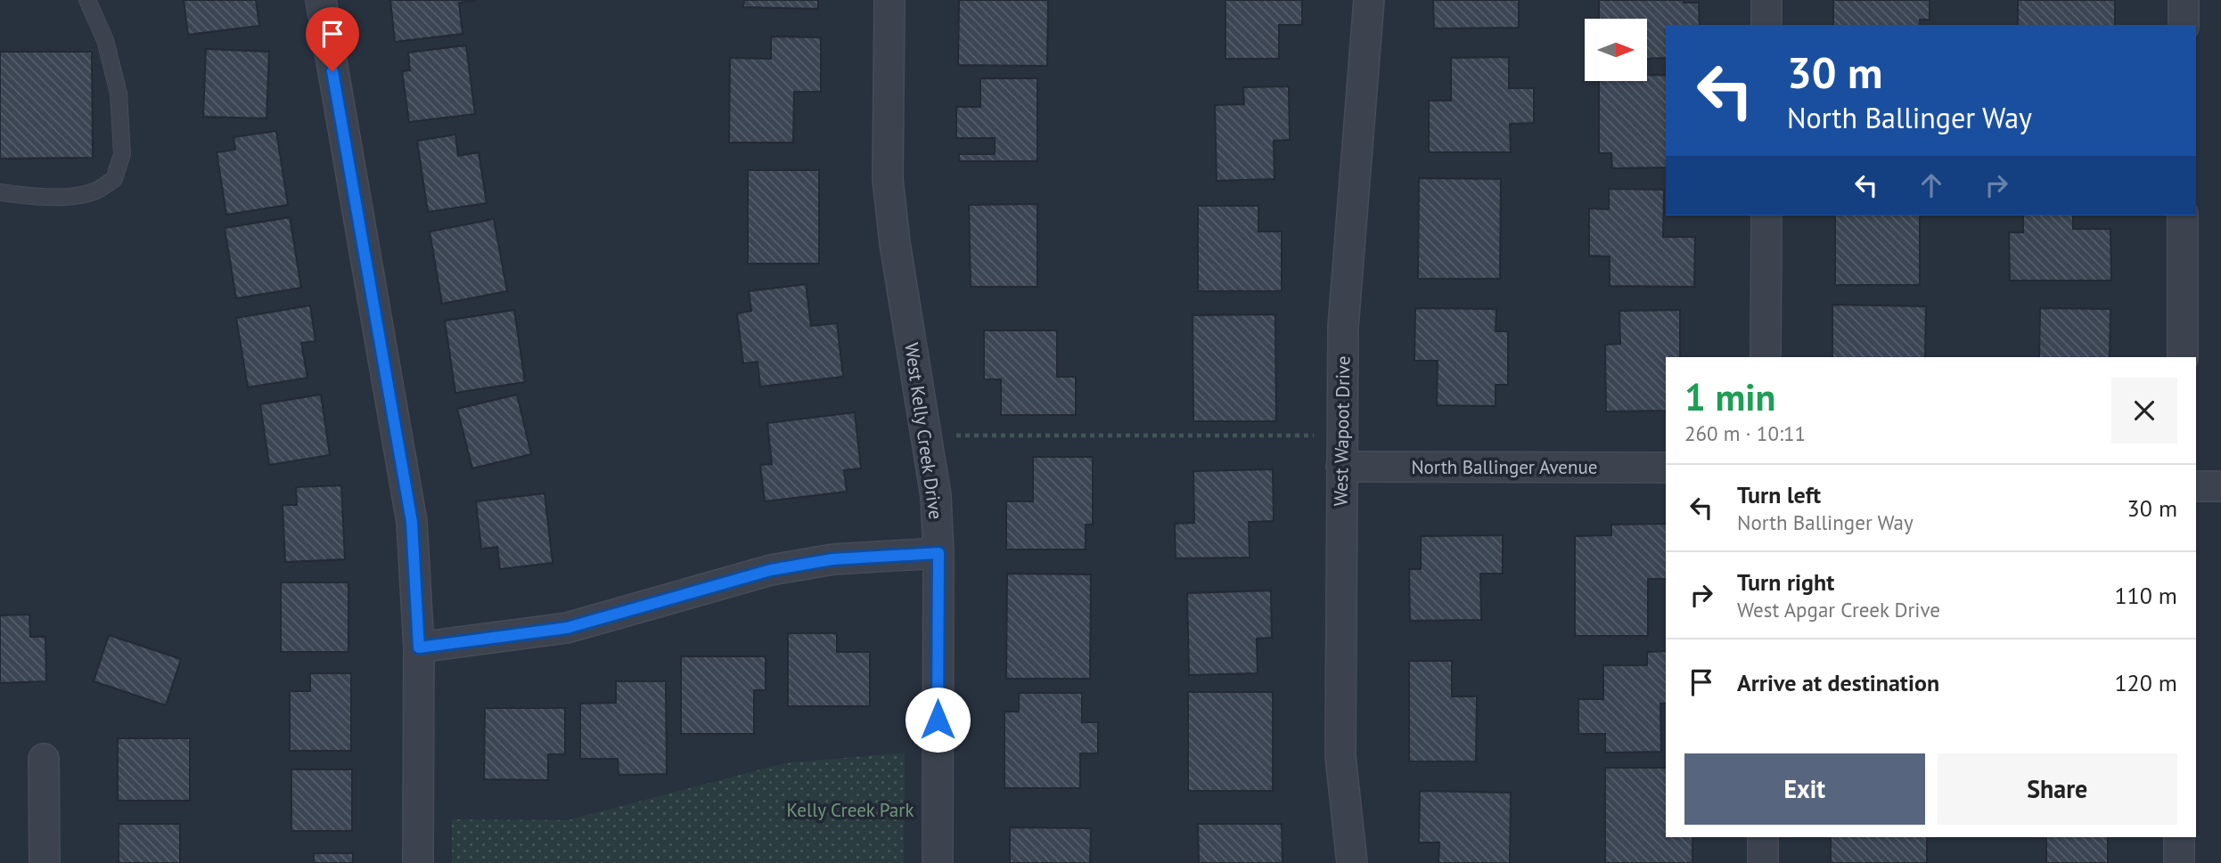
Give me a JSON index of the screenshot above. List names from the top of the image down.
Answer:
{
  "streets": {
    "street": ["West Kelly Creek Drive", "West Wapoot Drive", "North Ballinger Avenue"]
  },
  "crossings": [
    ["West Wapoot Drive", "North Ballinger Avenue"]
  ],
  "parks": ["Kelly Creek Park"],
  "north": "right",
  "page": {
    "turn": ["30 m", "North Ballinger Way"],
    "heading": ["1 min", "260 m · 10:11"],
    "list": [
      {
        "name": "Turn left",
        "note": "North Ballinger Way",
        "value": "30 m"
      },
      {
        "name": "Turn right",
        "note": "West Apgar Creek Drive",
        "value": "110 m"
      },
      {
        "name": "Arrive at destination",
        "value": "120 m"
      }
    ],
    "buttons": ["Exit", "Share"]
  }
}
